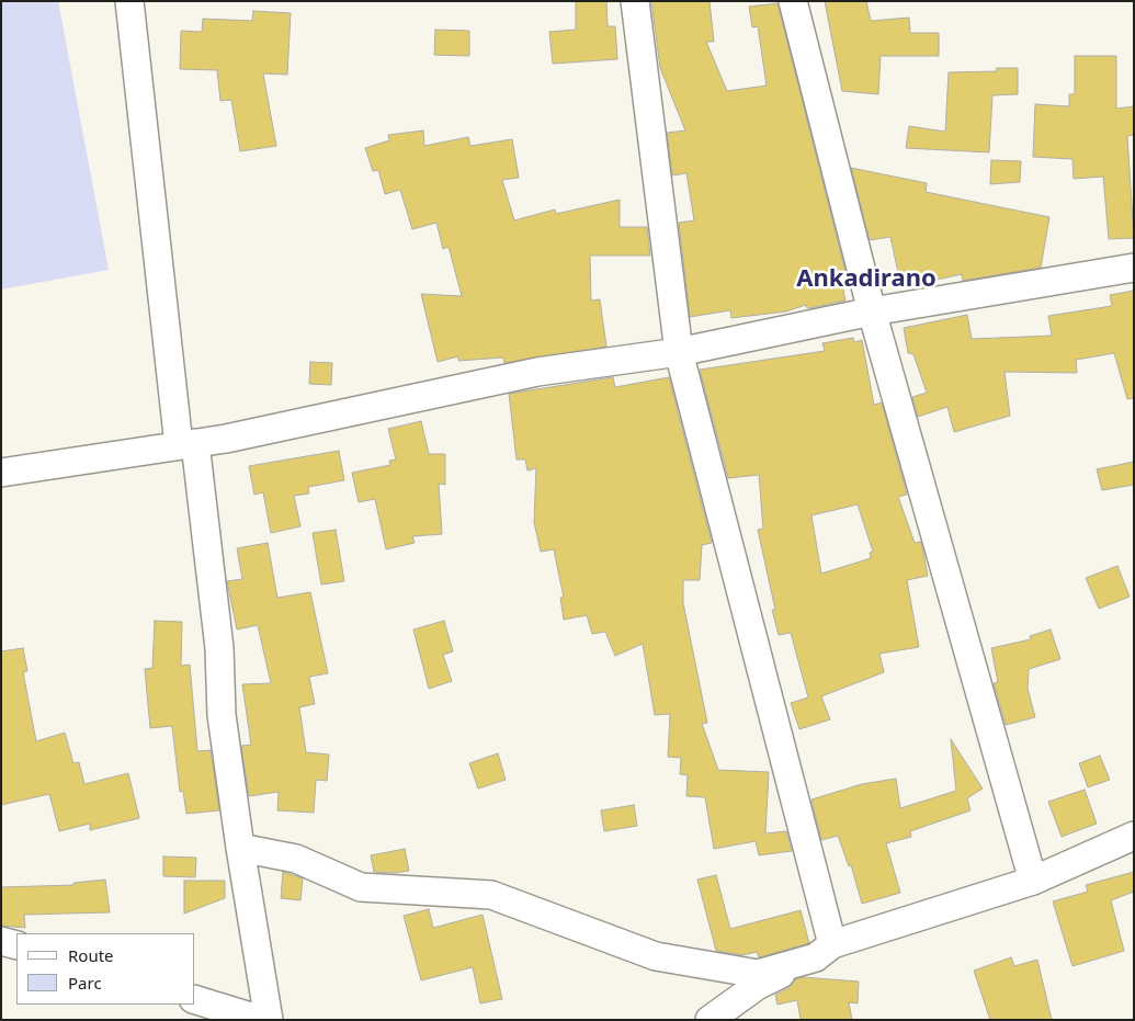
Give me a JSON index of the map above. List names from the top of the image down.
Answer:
{
  "districts": ["Ankadirano"],
  "legend": ["Route", "Parc"]
}
